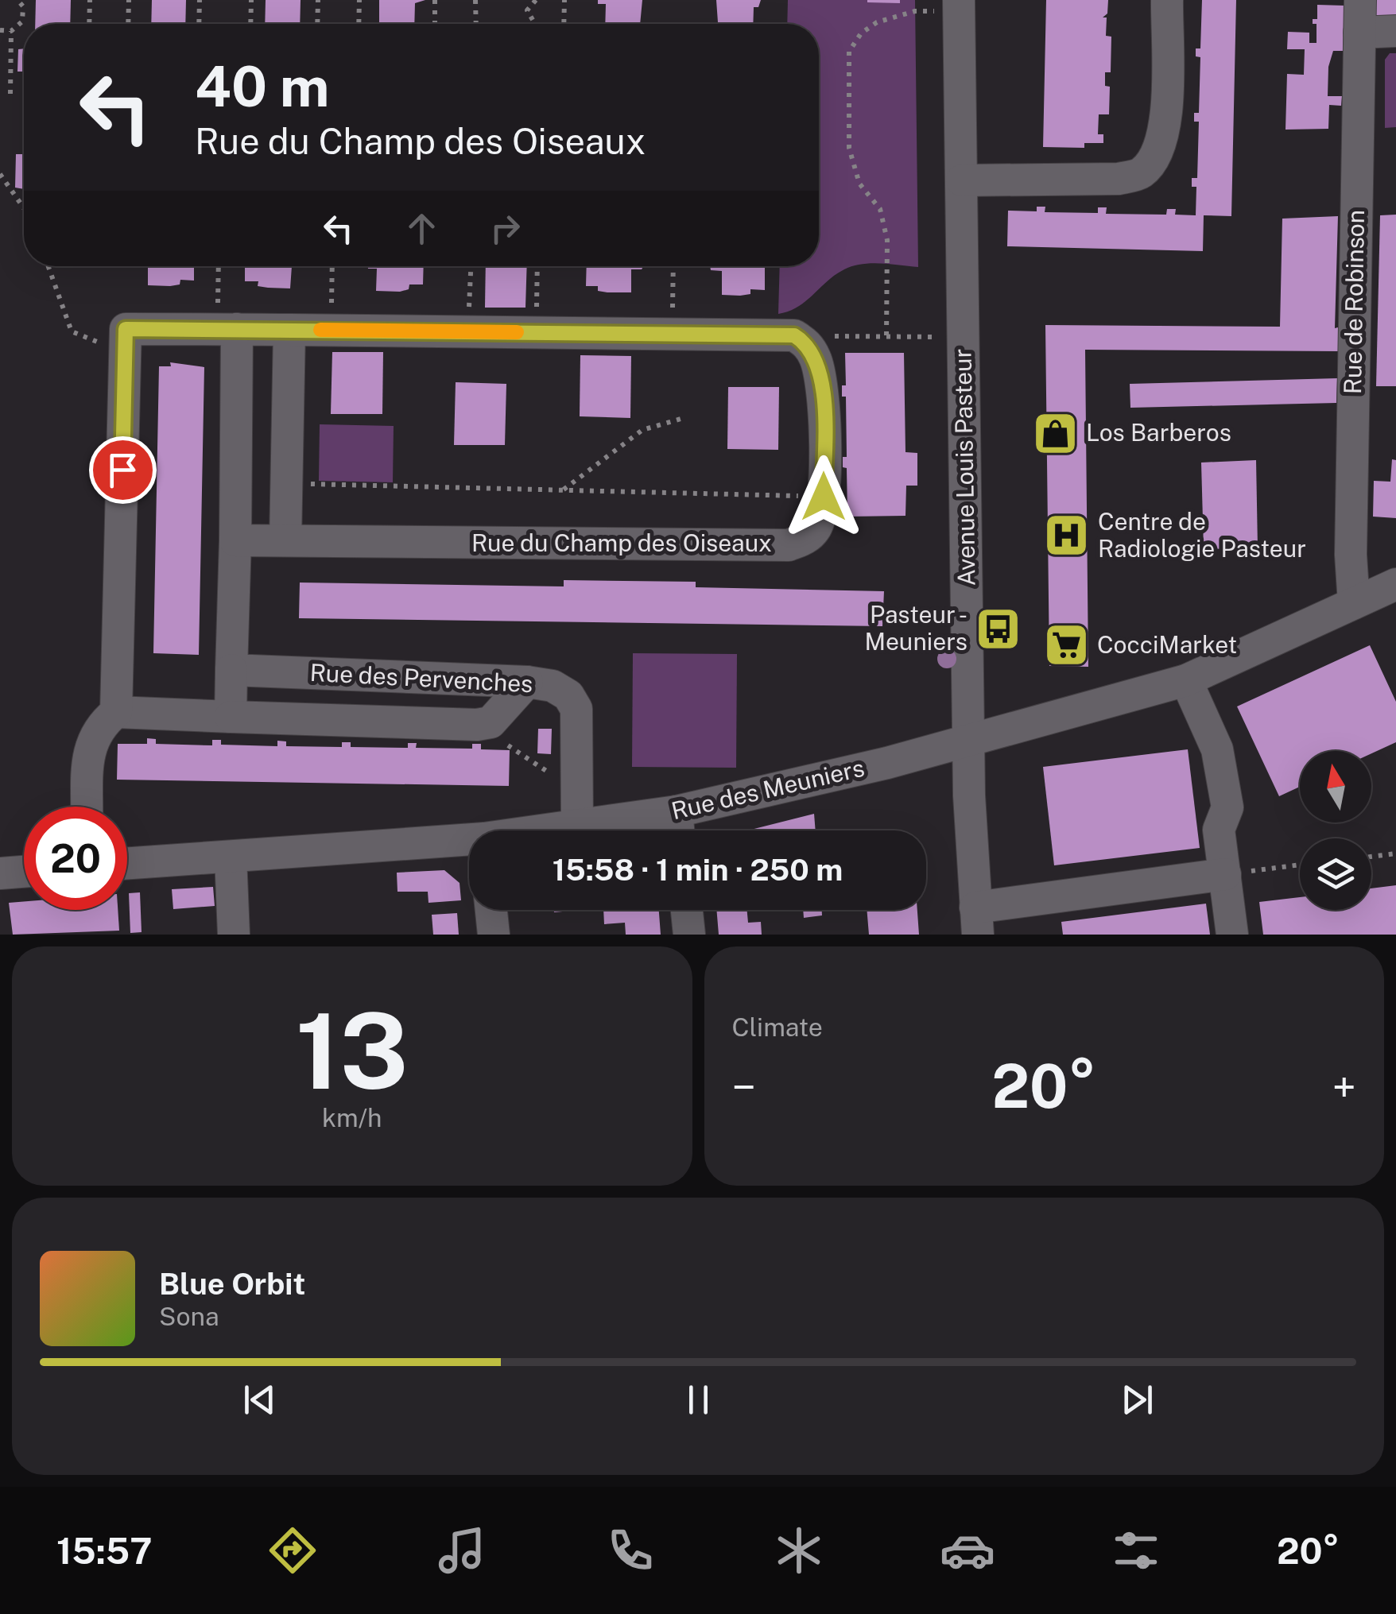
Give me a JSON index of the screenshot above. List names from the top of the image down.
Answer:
{
  "streets": {
    "street": [
      "Rue de Robinson",
      "Avenue Louis Pasteur",
      "Rue du Champ des Oiseaux",
      "Rue des Pervenches",
      "Rue des Meuniers"
    ]
  },
  "crossings": [
    ["Rue de Robinson", "Rue des Meuniers"],
    ["Avenue Louis Pasteur", "Rue des Meuniers"],
    ["Rue des Pervenches", "Rue des Meuniers"]
  ],
  "places": {
    "shop": ["Los Barberos"],
    "hospital": ["Centre de Radiologie Pasteur"],
    "bus stop": ["Pasteur - Meuniers"],
    "supermarket": ["CocciMarket"]
  },
  "north": "top",
  "page": {
    "turn": ["40 m", "Rue du Champ des Oiseaux"],
    "limit": "20",
    "trip": "15:58 · 1 min · 250 m",
    "tile": [
      ["13", "km/h"],
      "Climate"
    ],
    "heat": ["−", "20°", "+"],
    "song": ["Blue Orbit", "Sona"],
    "tabs": ["15:57", "20°"]
  }
}
